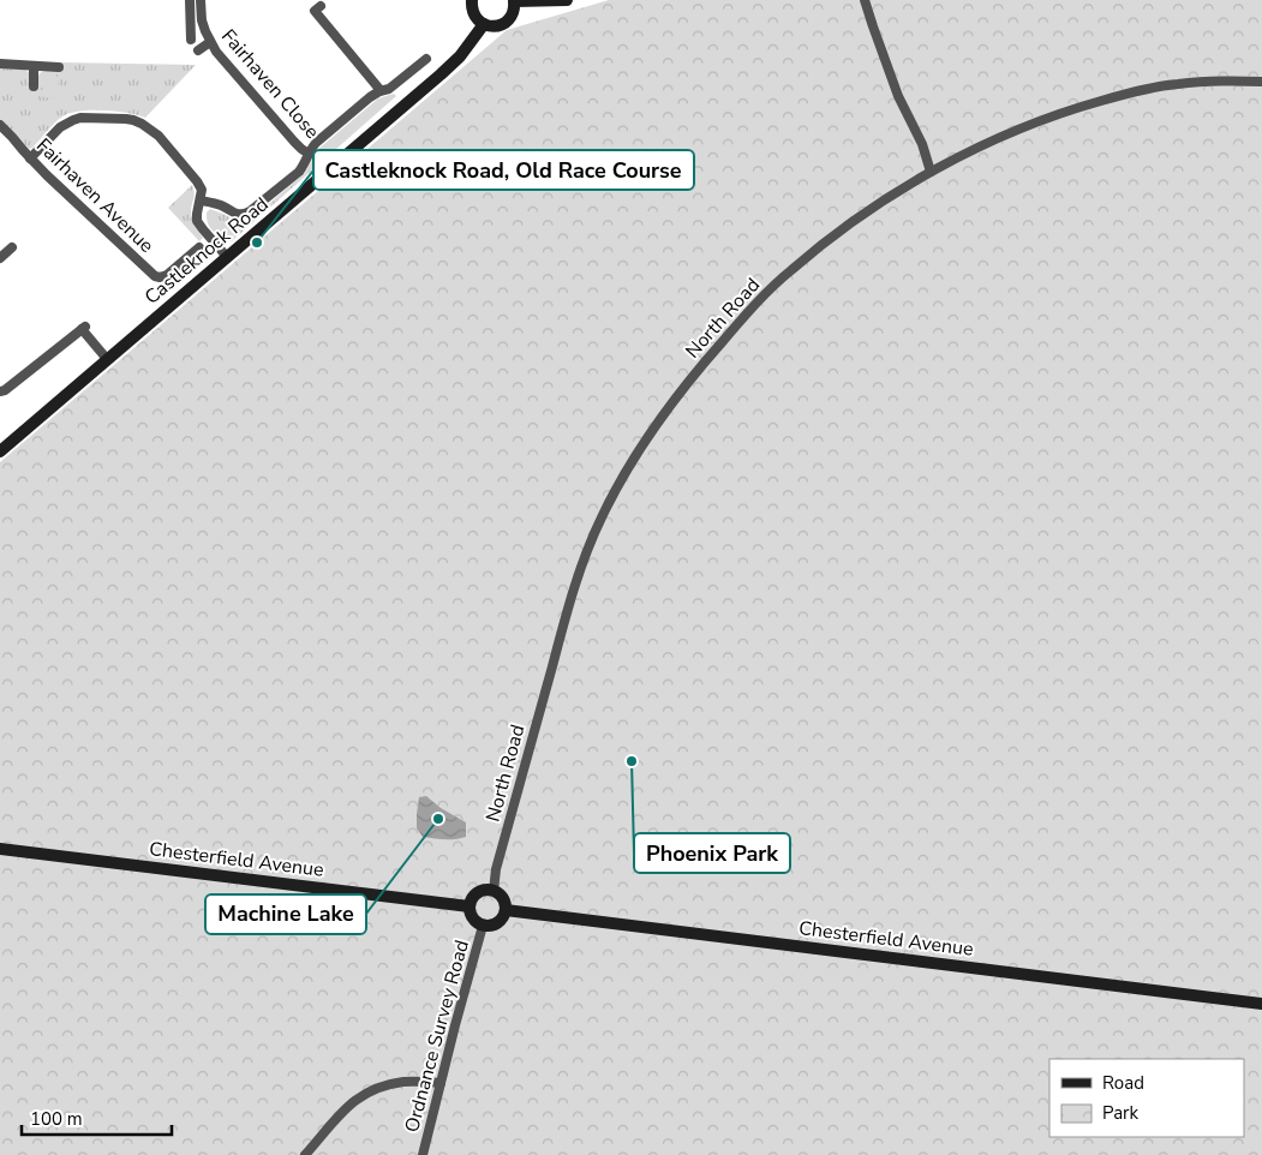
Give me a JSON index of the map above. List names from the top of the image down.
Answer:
{
  "streets": {
    "street": [
      "Fairhaven Close",
      "Fairhaven Avenue",
      "Castleknock Road",
      "North Road",
      "Chesterfield Avenue",
      "Ordnance Survey Road"
    ]
  },
  "crossings": [
    ["North Road", "Chesterfield Avenue"],
    ["North Road", "Ordnance Survey Road"],
    ["Chesterfield Avenue", "Ordnance Survey Road"]
  ],
  "places": ["Castleknock Road, Old Race Course", "Phoenix Park", "Machine Lake"],
  "legend": ["Road", "Park"],
  "scale_bar": "100 m"
}
